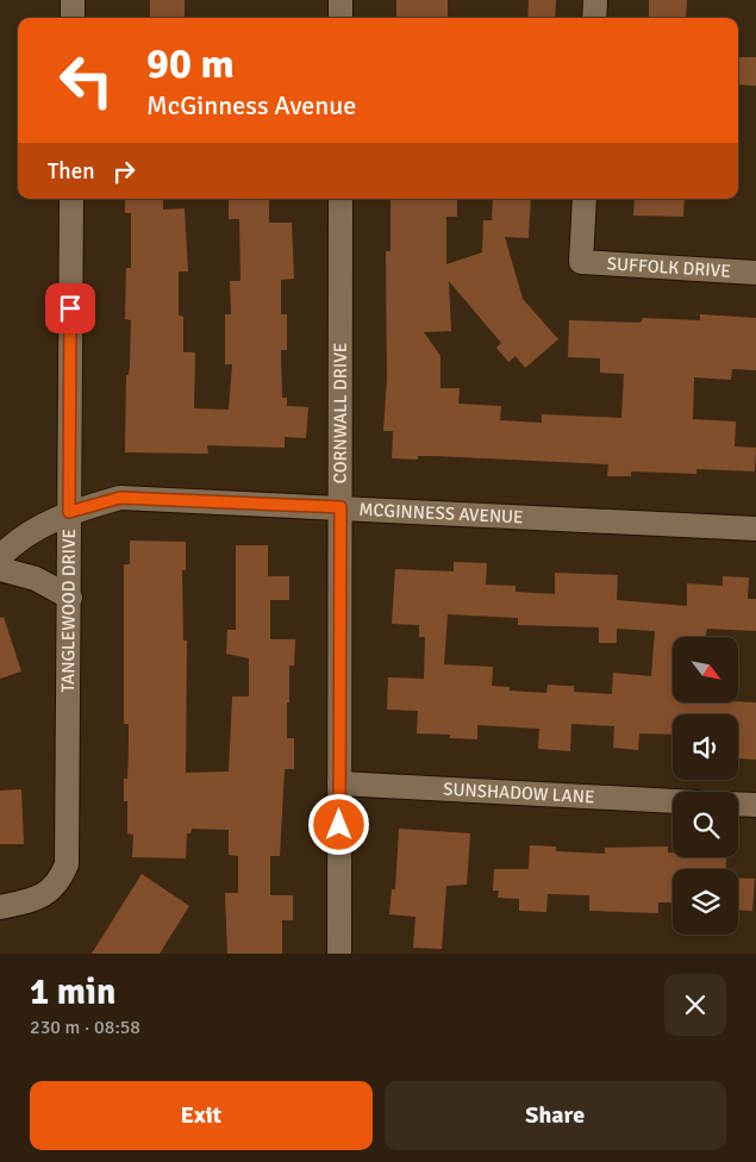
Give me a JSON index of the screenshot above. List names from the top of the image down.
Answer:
{
  "streets": {
    "street": [
      "SUFFOLK DRIVE",
      "CORNWALL DRIVE",
      "MCGINNESS AVENUE",
      "TANGLEWOOD DRIVE",
      "SUNSHADOW LANE"
    ]
  },
  "crossings": [
    ["CORNWALL DRIVE", "MCGINNESS AVENUE"],
    ["CORNWALL DRIVE", "SUNSHADOW LANE"],
    ["MCGINNESS AVENUE", "TANGLEWOOD DRIVE"]
  ],
  "north": "bottom right",
  "page": {
    "turn": ["90 m", "McGinness Avenue"],
    "then": "Then",
    "heading": ["1 min", "230 m · 08:58"],
    "buttons": ["Exit", "Share"]
  }
}
